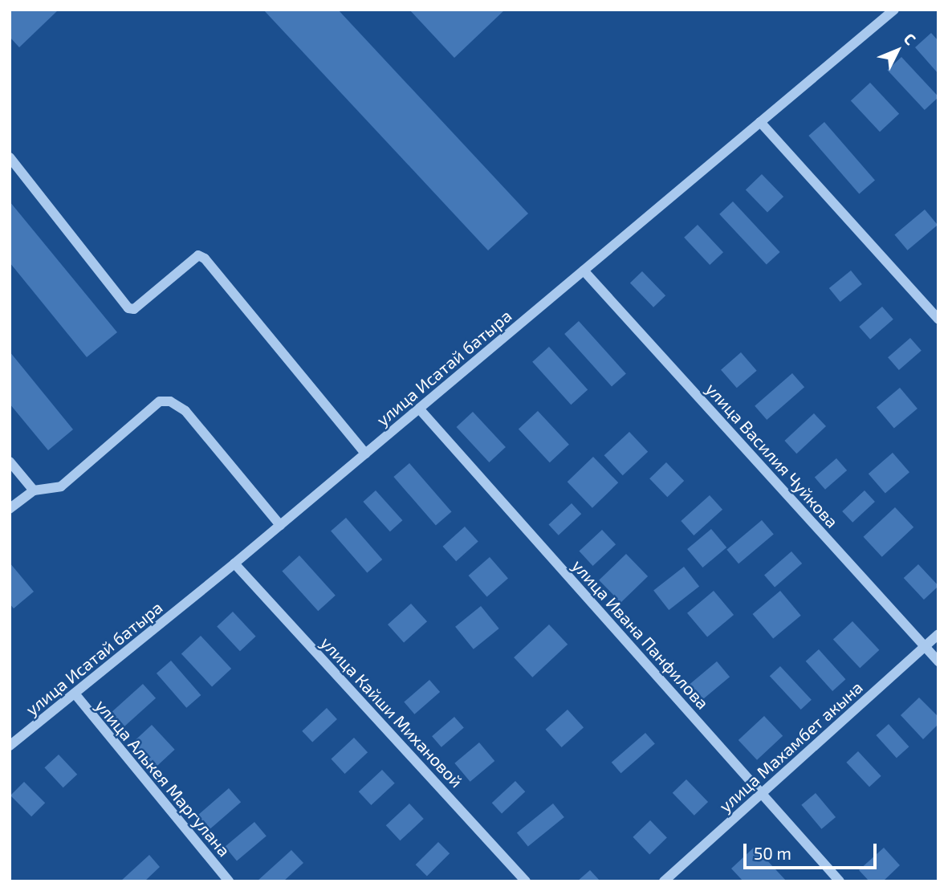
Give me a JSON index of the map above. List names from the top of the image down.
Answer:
{
  "streets": {
    "street": [
      "улица Исатай батыра",
      "улица Василия Чуйкова",
      "улица Ивана Панфилова",
      "улица Кайши Михановой",
      "улица Махамбет акына",
      "улица Алькея Маргулана"
    ]
  },
  "crossings": [
    ["улица Исатай батыра", "улица Василия Чуйкова"],
    ["улица Исатай батыра", "улица Ивана Панфилова"],
    ["улица Исатай батыра", "улица Кайши Михановой"],
    ["улица Исатай батыра", "улица Алькея Маргулана"],
    ["улица Василия Чуйкова", "улица Махамбет акына"],
    ["улица Ивана Панфилова", "улица Махамбет акына"]
  ],
  "scale_bar": "50 m",
  "north": "top right"
}
